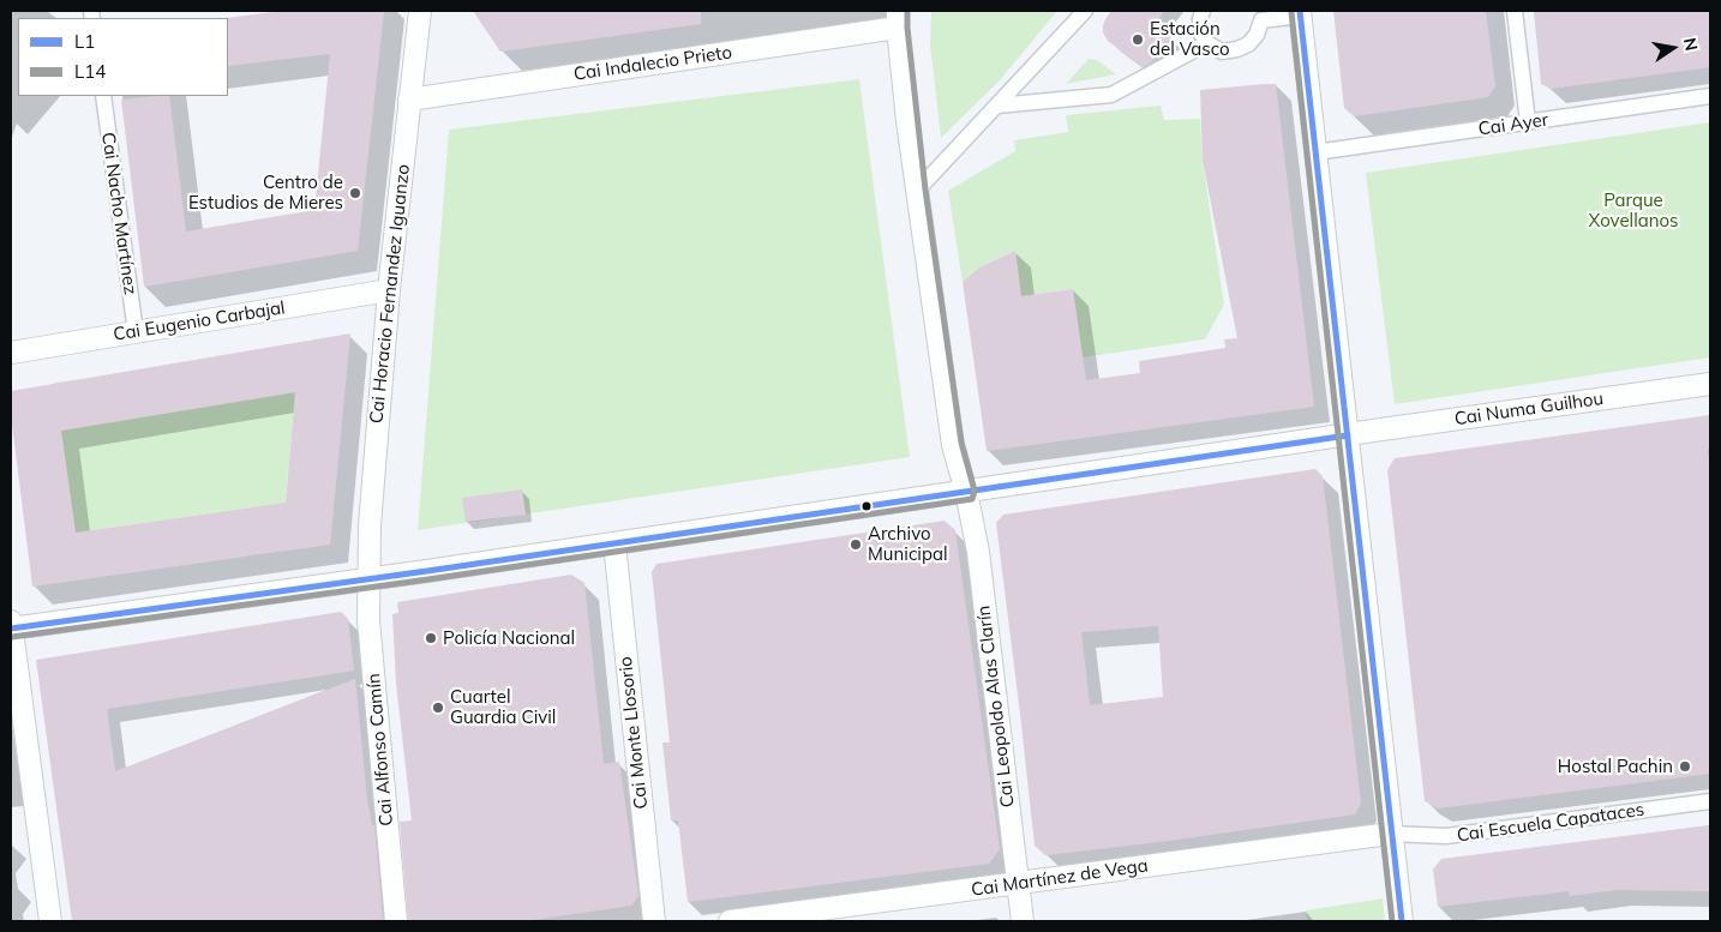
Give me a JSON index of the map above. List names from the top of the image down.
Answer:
{
  "streets": {
    "street": [
      "Cai Indalecio Prieto",
      "Cai Ayer",
      "Cai Nacho Martínez",
      "Cai Horacio Fernandez Iguanzo",
      "Cai Eugenio Carbajal",
      "Cai Numa Guilhou",
      "Cai Leopoldo Alas Clarín",
      "Cai Monte Llosorio",
      "Cai Alfonso Camín",
      "Cai Escuela Capataces",
      "Cai Martínez de Vega"
    ]
  },
  "crossings": [
    ["Cai Indalecio Prieto", "Cai Horacio Fernandez Iguanzo"],
    ["Cai Indalecio Prieto", "Cai Leopoldo Alas Clarín"],
    ["Cai Nacho Martínez", "Cai Eugenio Carbajal"],
    ["Cai Horacio Fernandez Iguanzo", "Cai Eugenio Carbajal"],
    ["Cai Horacio Fernandez Iguanzo", "Cai Numa Guilhou"],
    ["Cai Horacio Fernandez Iguanzo", "Cai Alfonso Camín"],
    ["Cai Numa Guilhou", "Cai Leopoldo Alas Clarín"],
    ["Cai Numa Guilhou", "Cai Monte Llosorio"],
    ["Cai Numa Guilhou", "Cai Alfonso Camín"],
    ["Cai Leopoldo Alas Clarín", "Cai Martínez de Vega"],
    ["Cai Escuela Capataces", "Cai Martínez de Vega"]
  ],
  "parks": ["Parque Xovellanos"],
  "places": [
    "Estación del Vasco",
    "Centro de Estudios de Mieres",
    "Archivo Municipal",
    "Policía Nacional",
    "Cuartel Guardia Civil",
    "Hostal Pachin"
  ],
  "lines": ["transit line L1", "transit line L14"],
  "legend": ["L1", "L14"],
  "north": "right"
}
